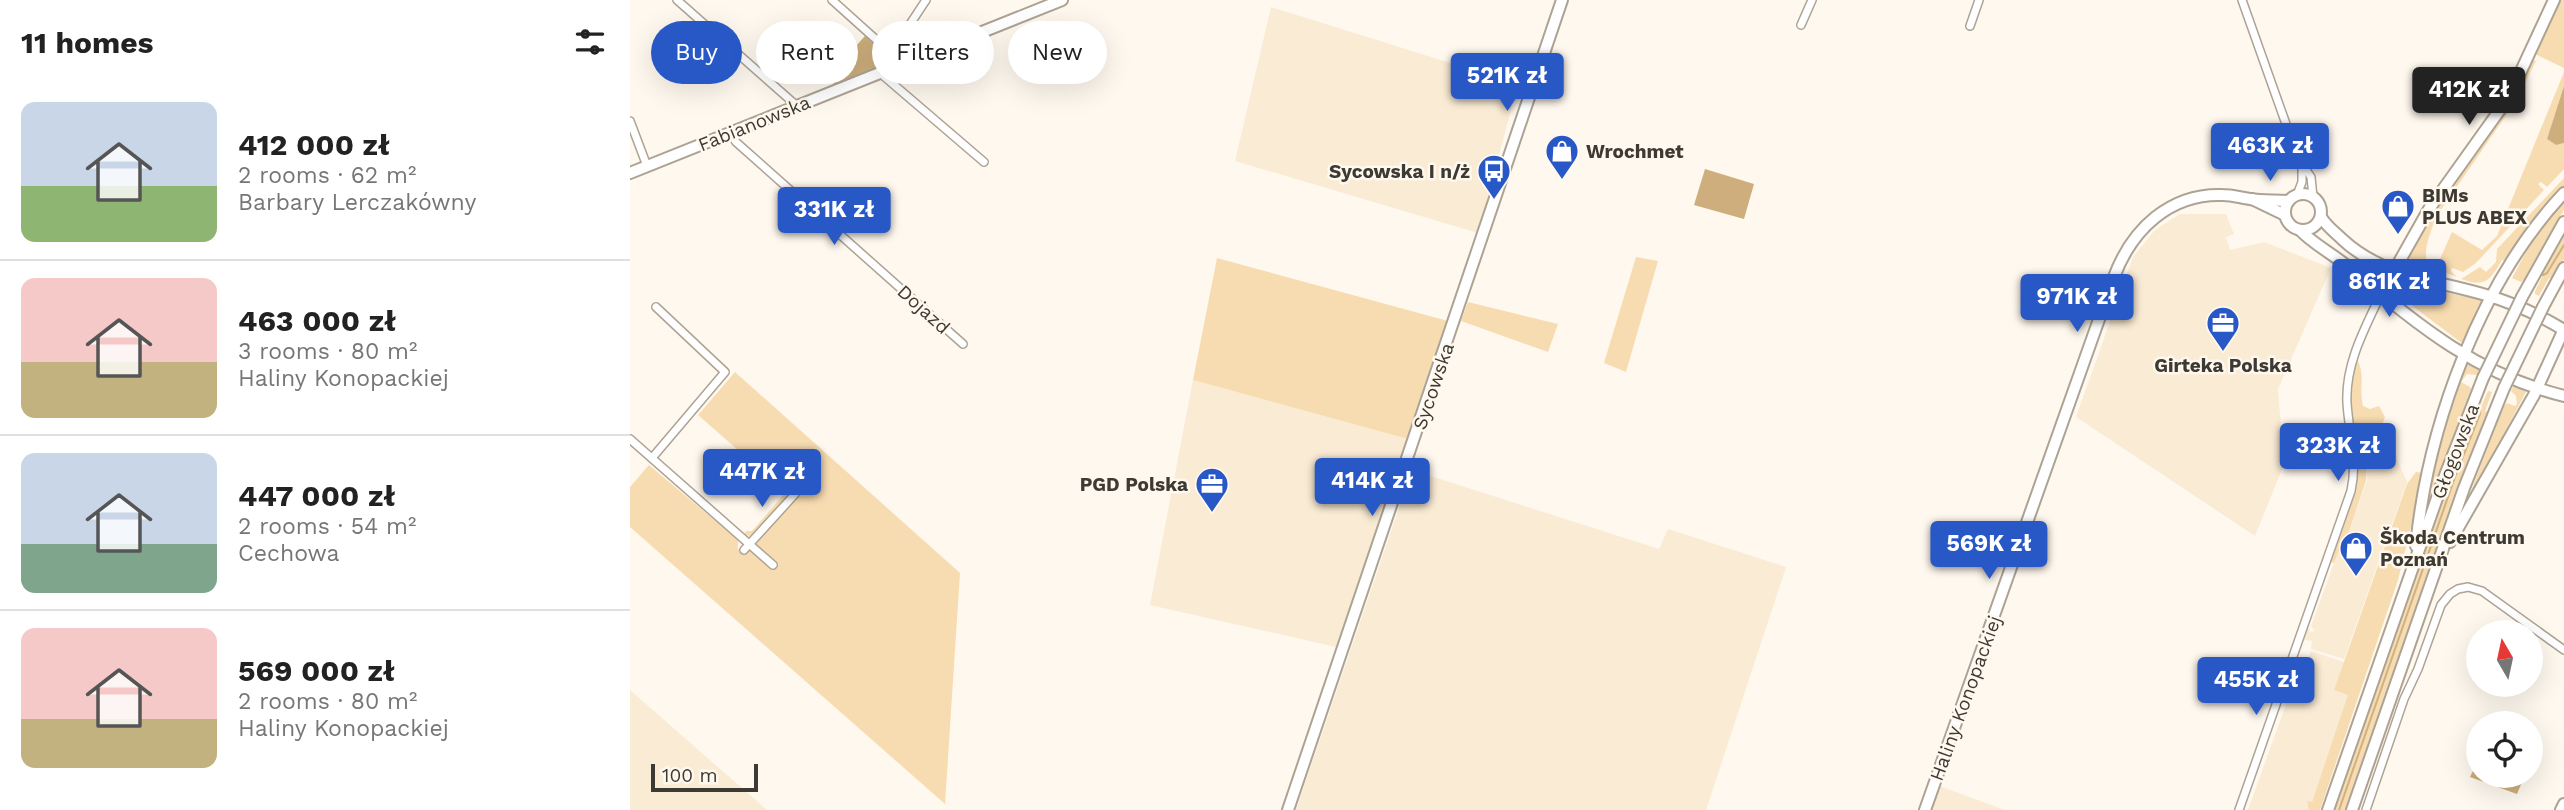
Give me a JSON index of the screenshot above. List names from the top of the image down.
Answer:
{
  "streets": {
    "street": [
      "Fabianowska",
      "Dojazd",
      "Sycowska",
      "Głogowska",
      "Haliny Konopackiej"
    ]
  },
  "crossings": [
    ["Fabianowska", "Dojazd"]
  ],
  "places": {
    "shop": ["Wrochmet", "BIMs PLUS ABEX", "Škoda Centrum Poznań"],
    "bus stop": ["Sycowska I n/ż"],
    "office": ["Girteka Polska", "PGD Polska"]
  },
  "scale_bar": "100 m",
  "north": "top",
  "page": {
    "heading": "11 homes",
    "chip": [
      "Buy",
      "Rent",
      "Filters",
      "New"
    ],
    "price": [
      "521K zł",
      "412K zł",
      "463K zł",
      "331K zł",
      "861K zł",
      "971K zł",
      "323K zł",
      "447K zł",
      "414K zł",
      "569K zł",
      "455K zł"
    ],
    "list": [
      {
        "name": "412 000 zł",
        "note": "2 rooms · 62 m² · Barbary Lerczakówny"
      },
      {
        "name": "463 000 zł",
        "note": "3 rooms · 80 m² · Haliny Konopackiej"
      },
      {
        "name": "447 000 zł",
        "note": "2 rooms · 54 m² · Cechowa"
      },
      {
        "name": "569 000 zł",
        "note": "2 rooms · 80 m² · Haliny Konopackiej"
      }
    ],
    "scale": "100 m"
  }
}
